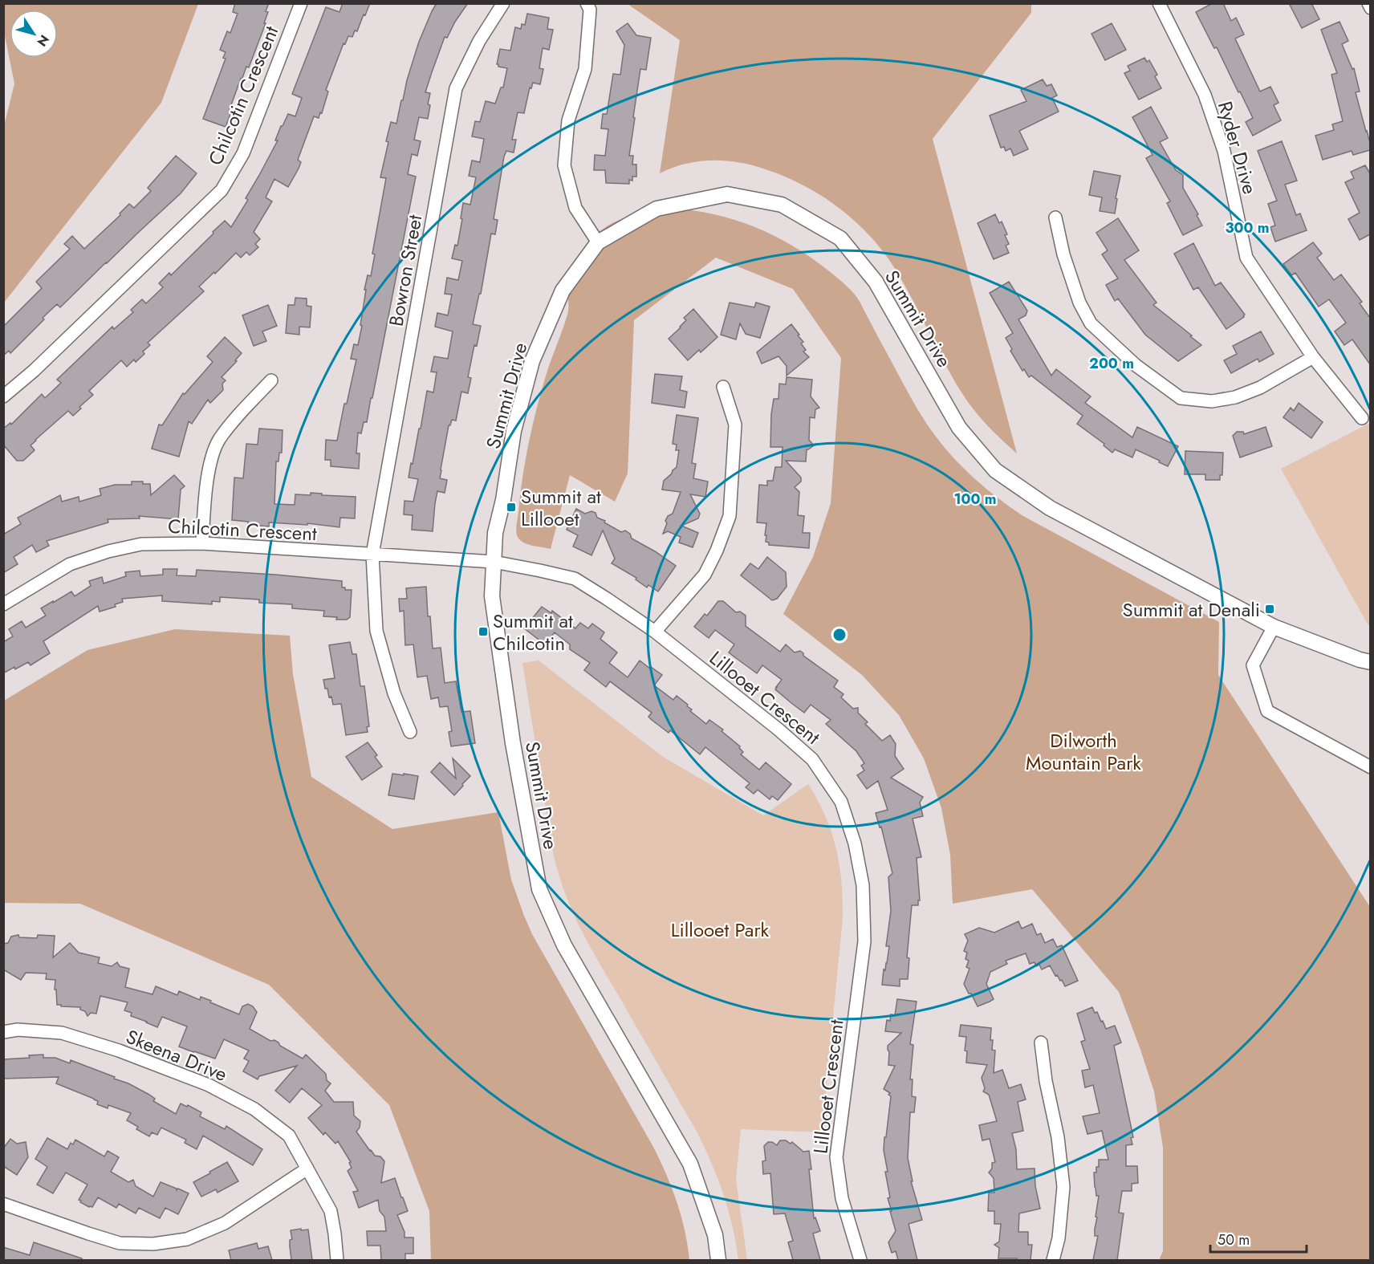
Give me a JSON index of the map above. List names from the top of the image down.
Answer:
{
  "streets": {
    "street": [
      "Chilcotin Crescent",
      "Ryder Drive",
      "Bowron Street",
      "Summit Drive",
      "Lillooet Crescent",
      "Skeena Drive"
    ]
  },
  "crossings": [
    ["Chilcotin Crescent", "Bowron Street"],
    ["Chilcotin Crescent", "Summit Drive"],
    ["Chilcotin Crescent", "Lillooet Crescent"],
    ["Summit Drive", "Lillooet Crescent"]
  ],
  "parks": ["Dilworth Mountain Park", "Lillooet Park"],
  "places": {
    "transit": ["Summit at Lillooet", "Summit at Denali", "Summit at Chilcotin"]
  },
  "scale_bar": "50 m",
  "north": "bottom right",
  "rings": ["300 m", "200 m", "100 m"]
}
